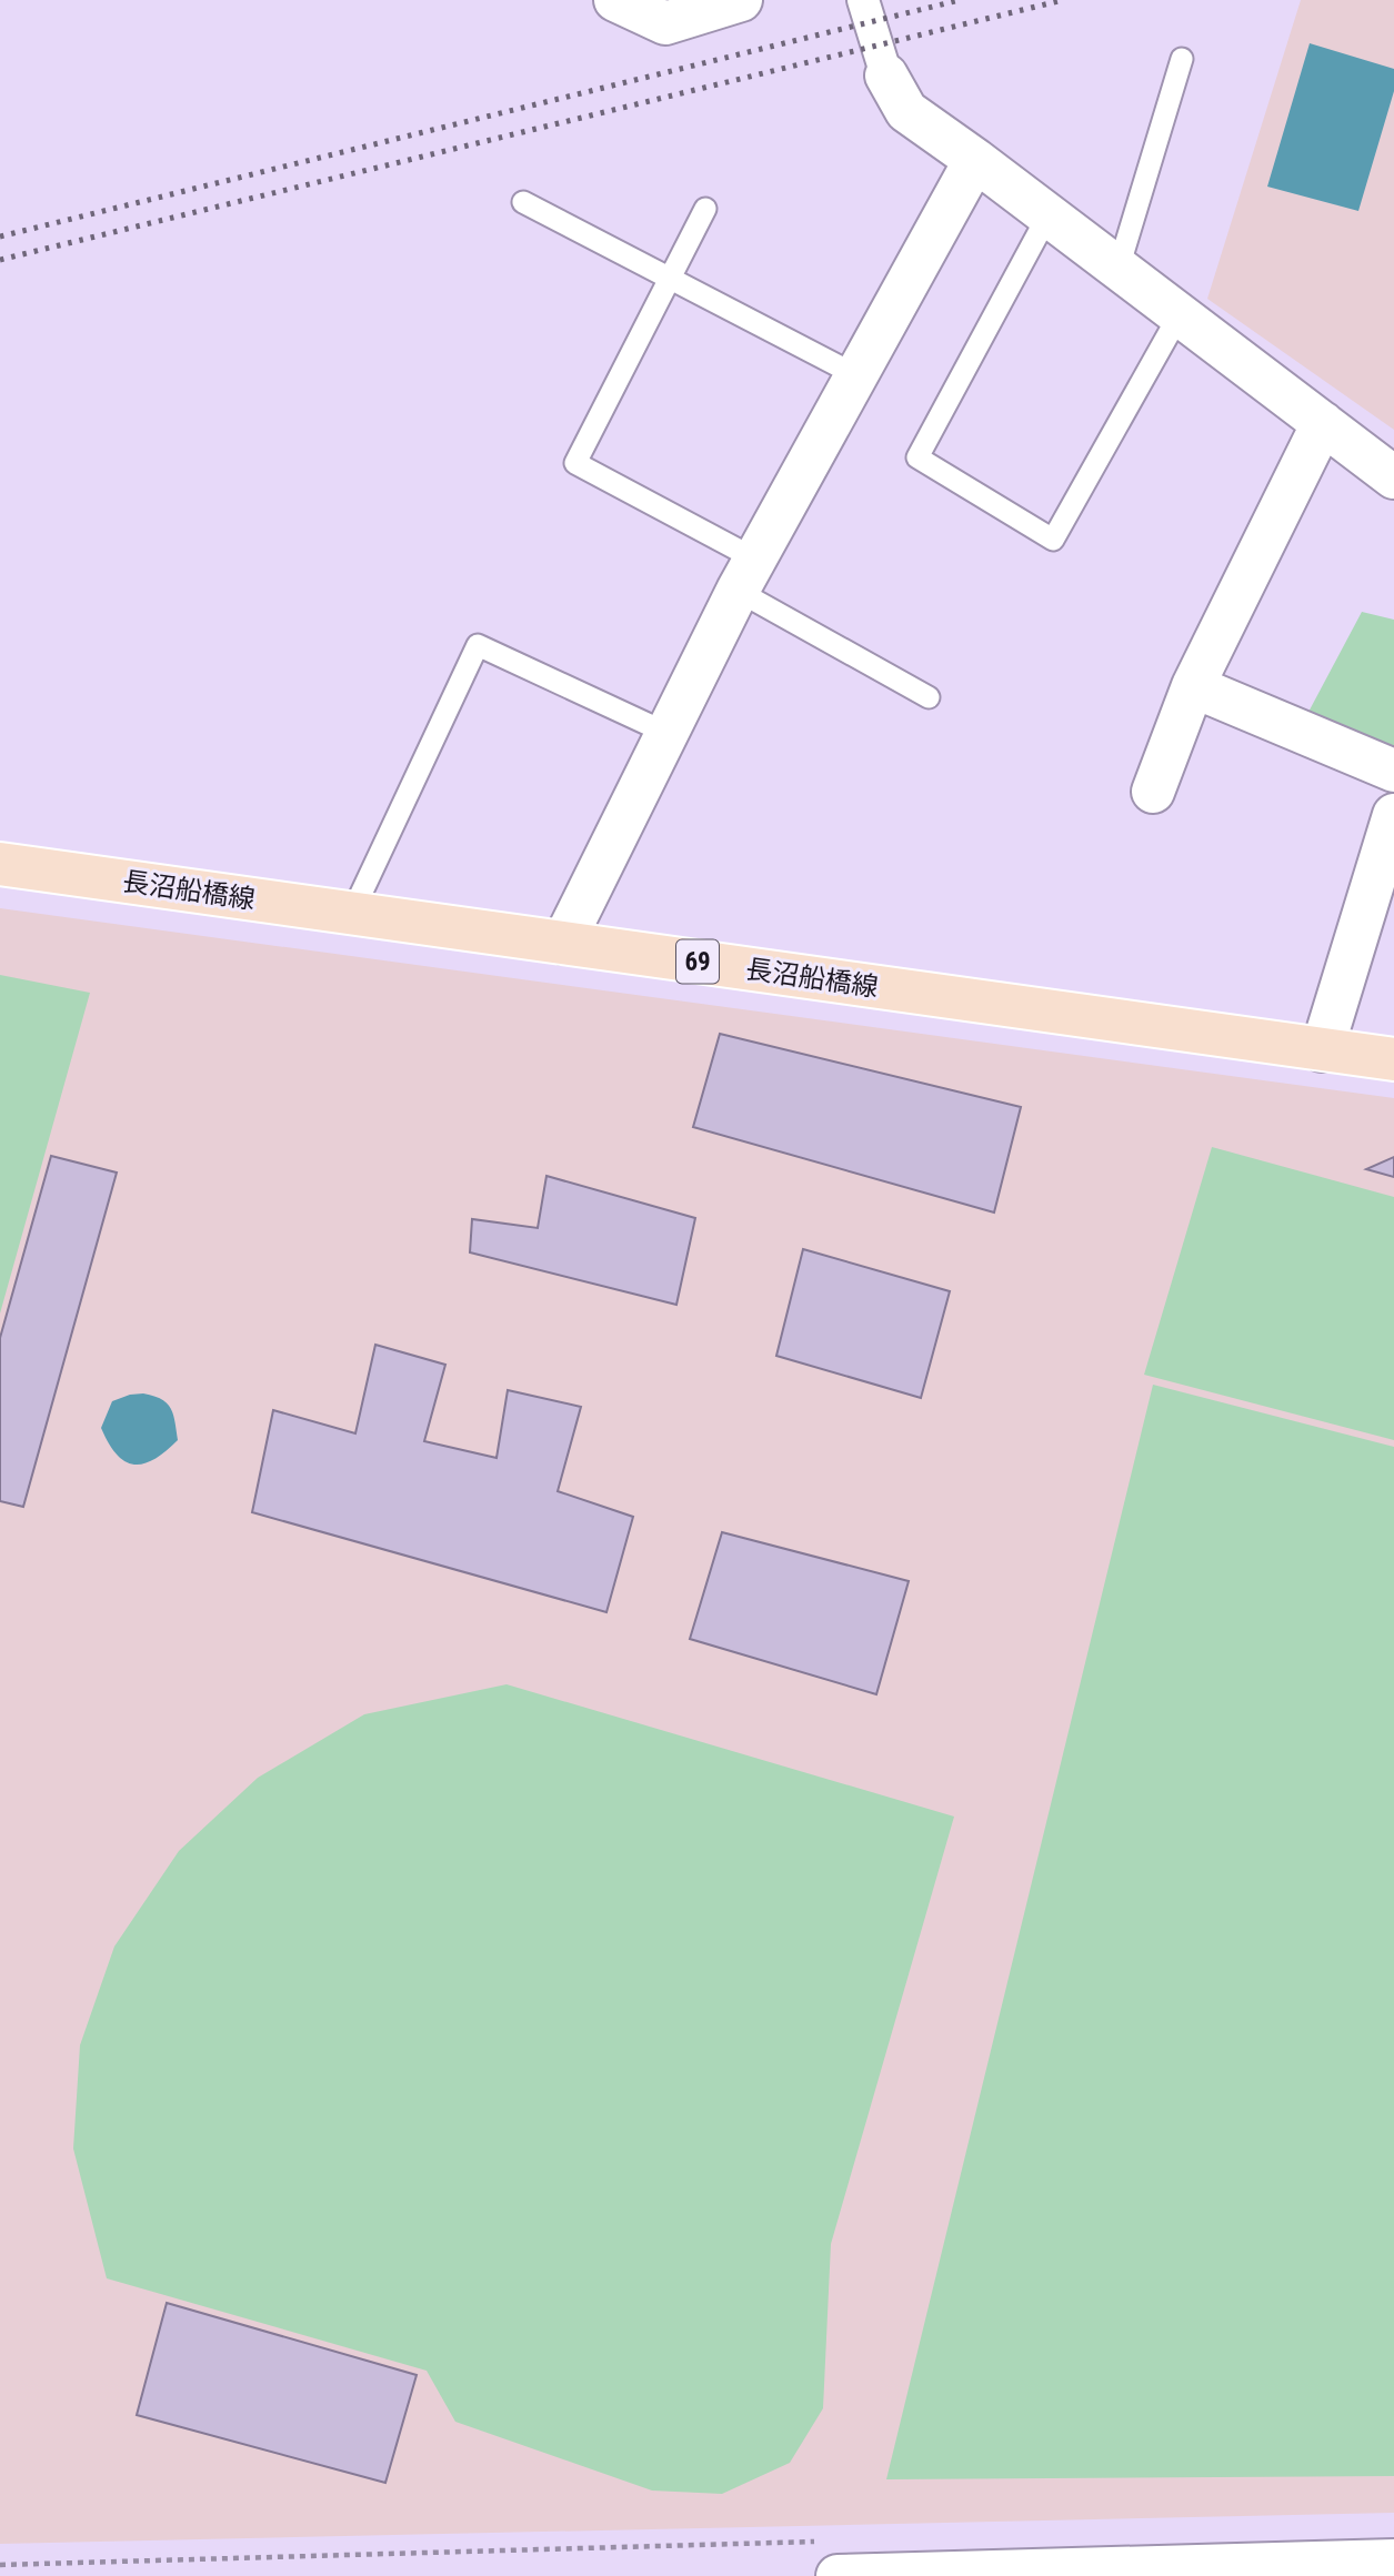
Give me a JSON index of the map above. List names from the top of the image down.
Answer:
{
  "streets": {
    "main road": ["長沼船橋線", "69"]
  }
}
